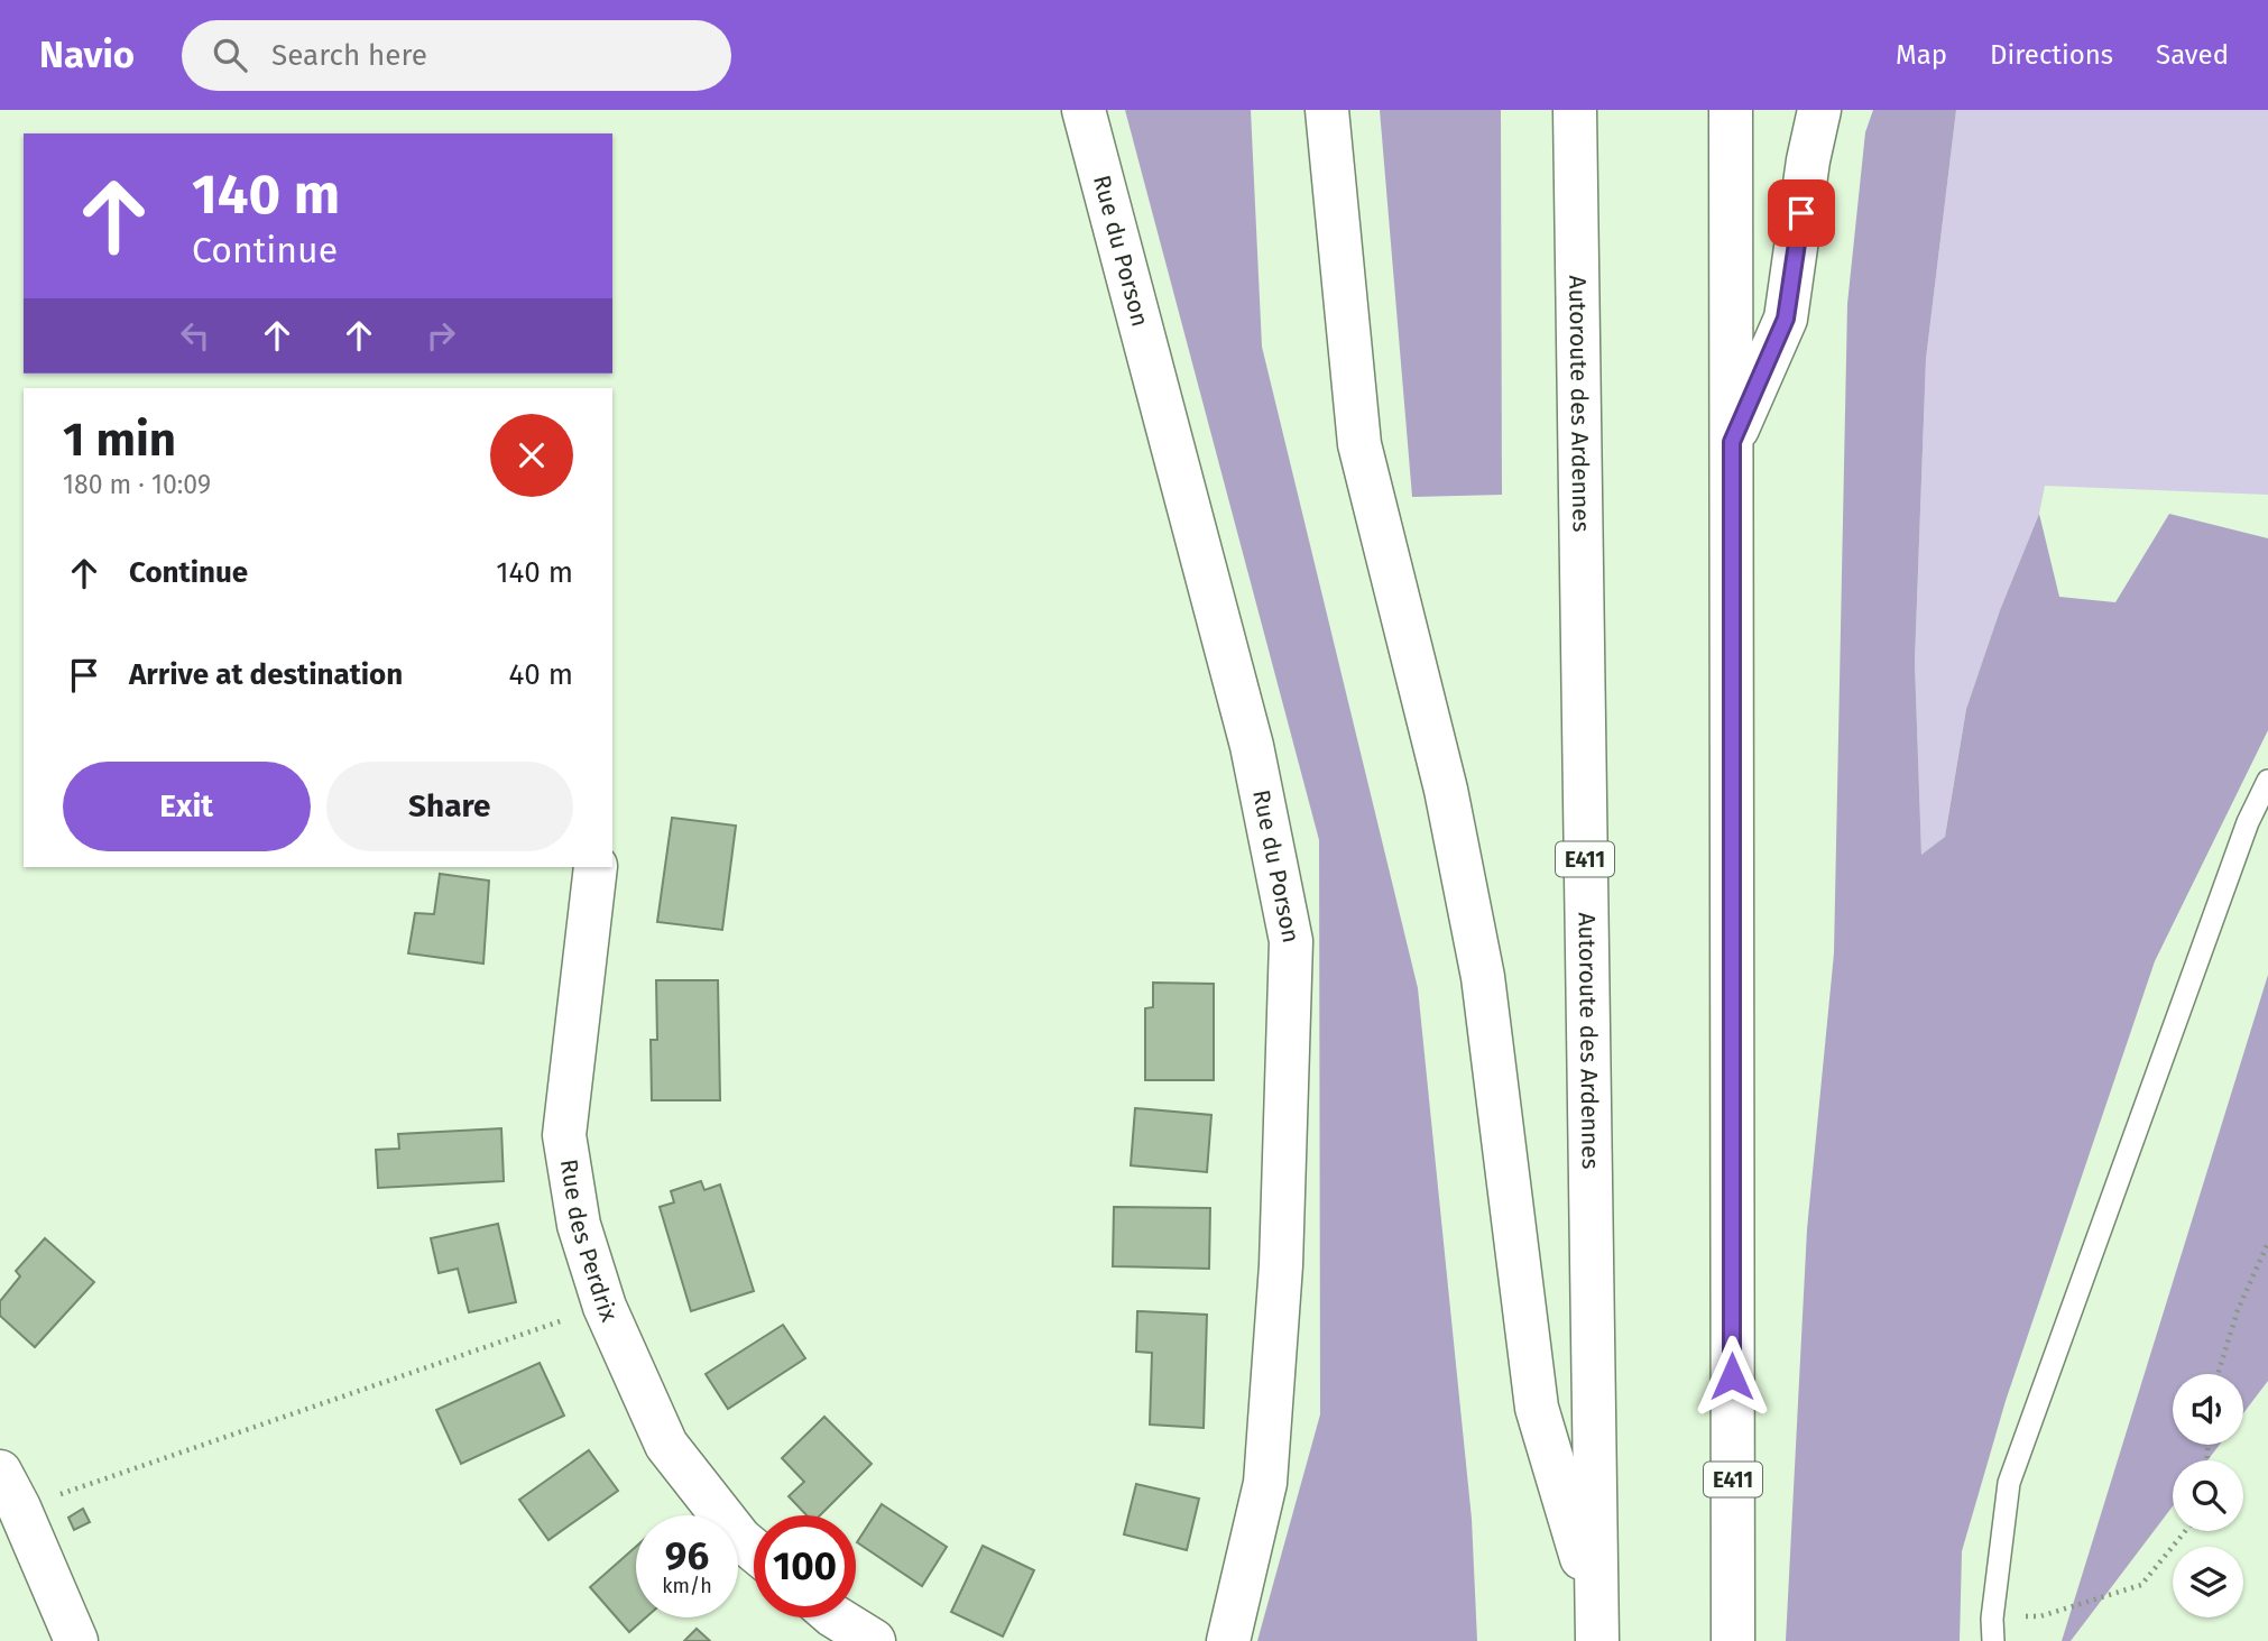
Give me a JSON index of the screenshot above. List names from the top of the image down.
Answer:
{
  "streets": {
    "main road": [
      "Rue du Porson",
      "Autoroute des Ardennes",
      "E411",
      "Rue des Perdrix"
    ]
  },
  "page": {
    "header": "Navio",
    "search": "Search here",
    "nav": ["Map", "Directions", "Saved"],
    "turn": ["140 m", "Continue"],
    "heading": ["1 min", "180 m · 10:09"],
    "list": [
      {
        "name": "Continue",
        "value": "140 m"
      },
      {
        "name": "Arrive at destination",
        "value": "40 m"
      }
    ],
    "buttons": ["Exit", "Share"],
    "speed": "96 km/h",
    "limit": "100"
  }
}
